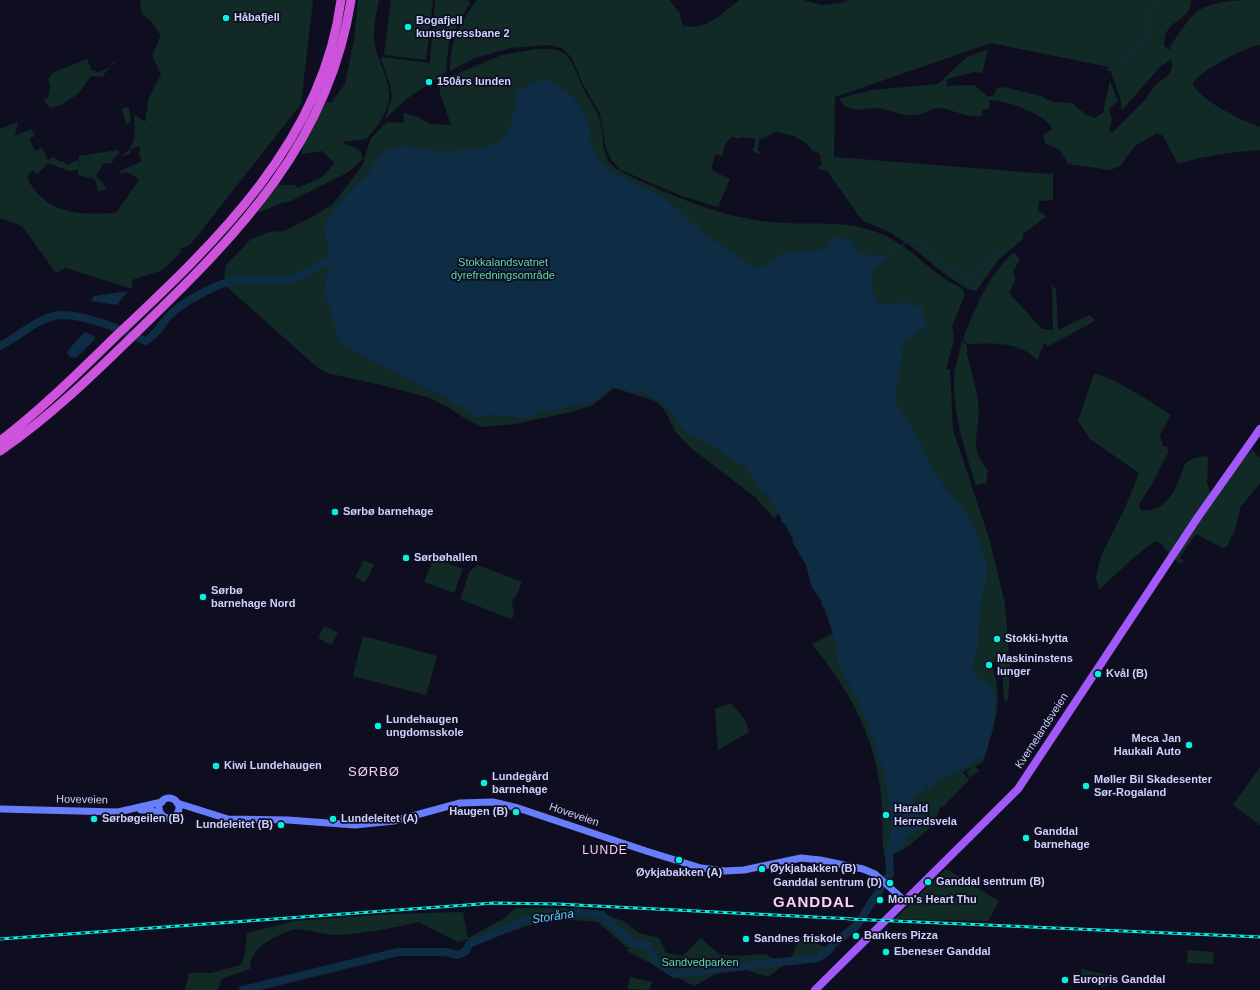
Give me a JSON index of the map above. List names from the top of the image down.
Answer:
{
  "streets": {
    "main road": ["Kvernelandsveien", "Hoveveien"]
  },
  "crossings": [
    ["Kvernelandsveien", "Hoveveien"]
  ],
  "districts": ["SØRBØ", "LUNDE", "GANDDAL"],
  "water": ["Storåna"],
  "parks": ["Stokkalandsvatnet dyrefredningsområde", "Sandvedparken"],
  "places": [
    "Håbafjell",
    "Bogafjell kunstgressbane 2",
    "150års lunden",
    "Sørbø barnehage",
    "Sørbøhallen",
    "Sørbø barnehage Nord",
    "Stokki-hytta",
    "Maskininstens lunger",
    "Kvål (B)",
    "Lundehaugen ungdomsskole",
    "Meca Jan Haukali Auto",
    "Kiwi Lundehaugen",
    "Lundegård barnehage",
    "Møller Bil Skadesenter Sør-Rogaland",
    "Haugen (B)",
    "Harald Herredsvela",
    "Sørbøgeilen (B)",
    "Lundeleitet (A)",
    "Lundeleitet (B)",
    "Ganddal barnehage",
    "Øykjabakken (A)",
    "Øykjabakken (B)",
    "Ganddal sentrum (B)",
    "Ganddal sentrum (D)",
    "Mom's Heart Thu",
    "Bankers Pizza",
    "Sandnes friskole",
    "Ebeneser Ganddal",
    "Europris Ganddal"
  ]
}
